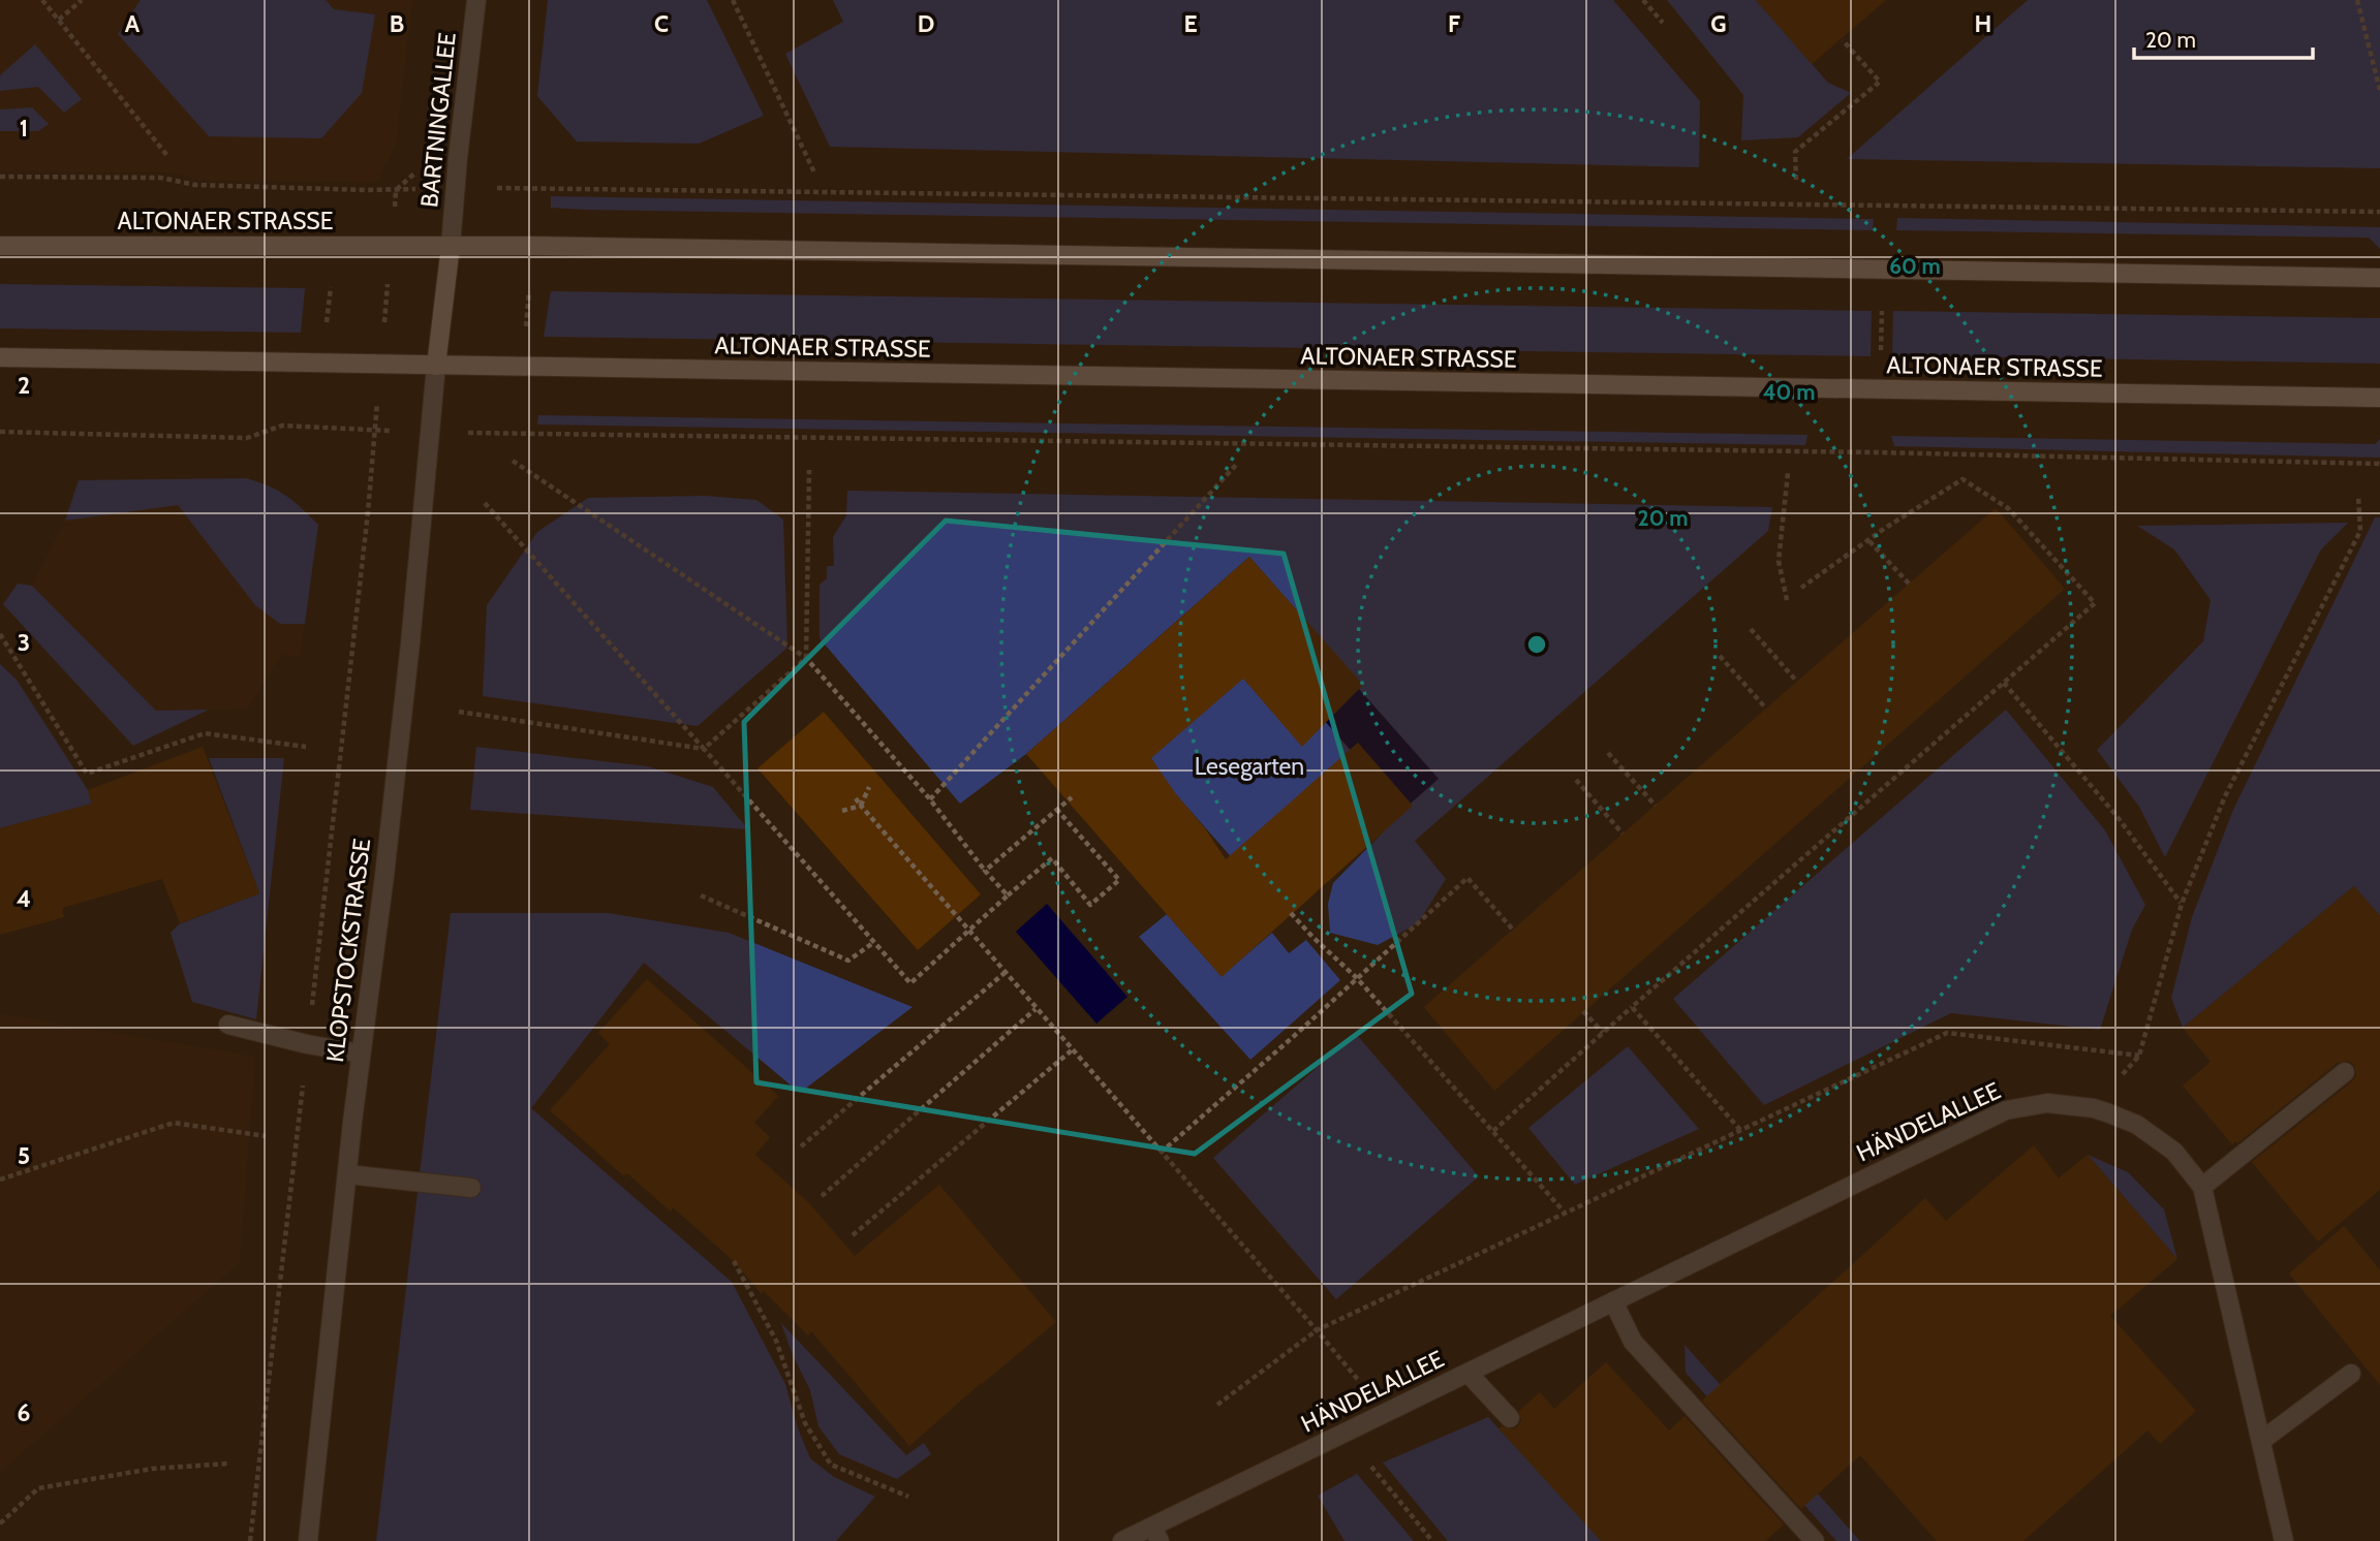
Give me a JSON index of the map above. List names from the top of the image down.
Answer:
{
  "streets": {
    "main road": ["ALTONAER STRASSE"],
    "street": ["BARTNINGALLEE", "KLOPSTOCKSTRASSE", "HÄNDELALLEE"]
  },
  "crossings": [
    ["BARTNINGALLEE", "ALTONAER STRASSE"],
    ["ALTONAER STRASSE", "KLOPSTOCKSTRASSE"]
  ],
  "parks": ["Lesegarten"],
  "scale_bar": "20 m",
  "grid": {
    "columns": [
      "A",
      "B",
      "C",
      "D",
      "E",
      "F",
      "G",
      "H"
    ],
    "rows": [
      "1",
      "2",
      "3",
      "4",
      "5",
      "6"
    ]
  },
  "rings": ["60 m", "40 m", "20 m"]
}
